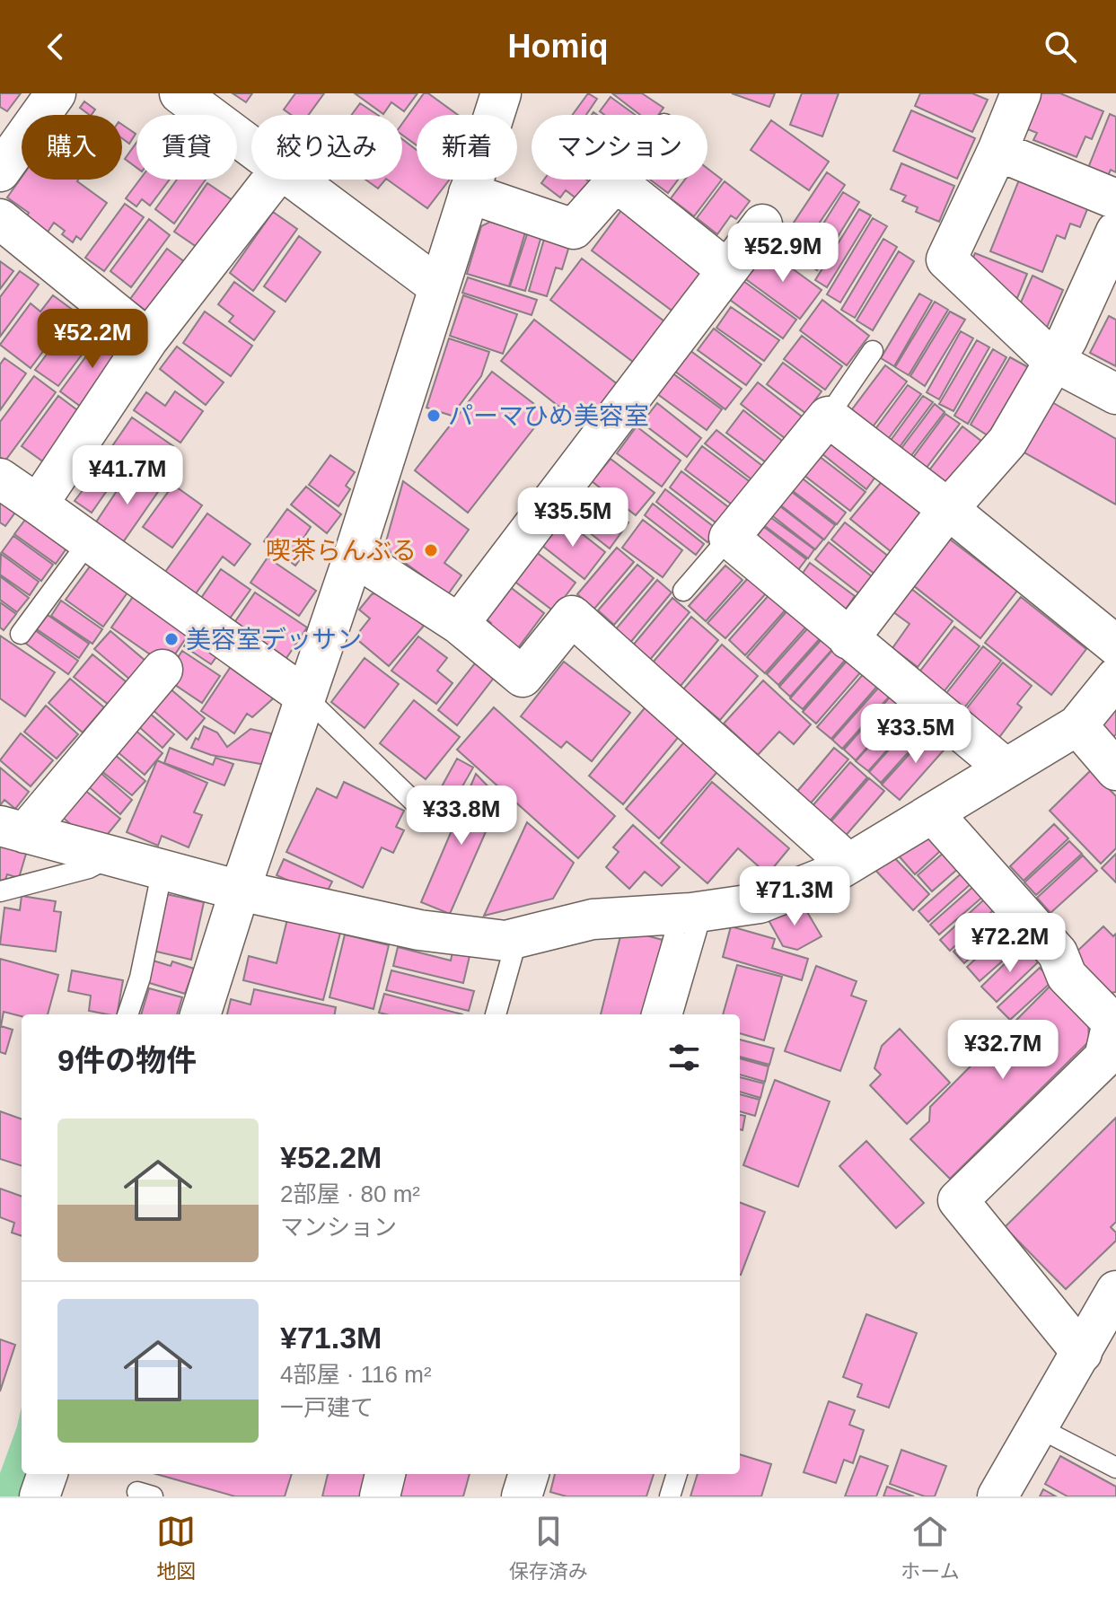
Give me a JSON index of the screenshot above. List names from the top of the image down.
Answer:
{
  "places": ["パーマひめ美容室", "喫茶らんぶる", "美容室デッサン"],
  "page": {
    "header": "Homiq",
    "chip": [
      "購入",
      "賃貸",
      "絞り込み",
      "新着",
      "マンション"
    ],
    "price": [
      "¥52.9M",
      "¥52.2M",
      "¥41.7M",
      "¥35.5M",
      "¥33.5M",
      "¥33.8M",
      "¥71.3M",
      "¥72.2M",
      "¥32.7M"
    ],
    "heading": "9件の物件",
    "list": [
      {
        "name": "¥52.2M",
        "note": "2部屋 · 80 m² · マンション"
      },
      {
        "name": "¥71.3M",
        "note": "4部屋 · 116 m² · 一戸建て"
      }
    ],
    "tabs": ["地図", "保存済み", "ホーム"]
  }
}
